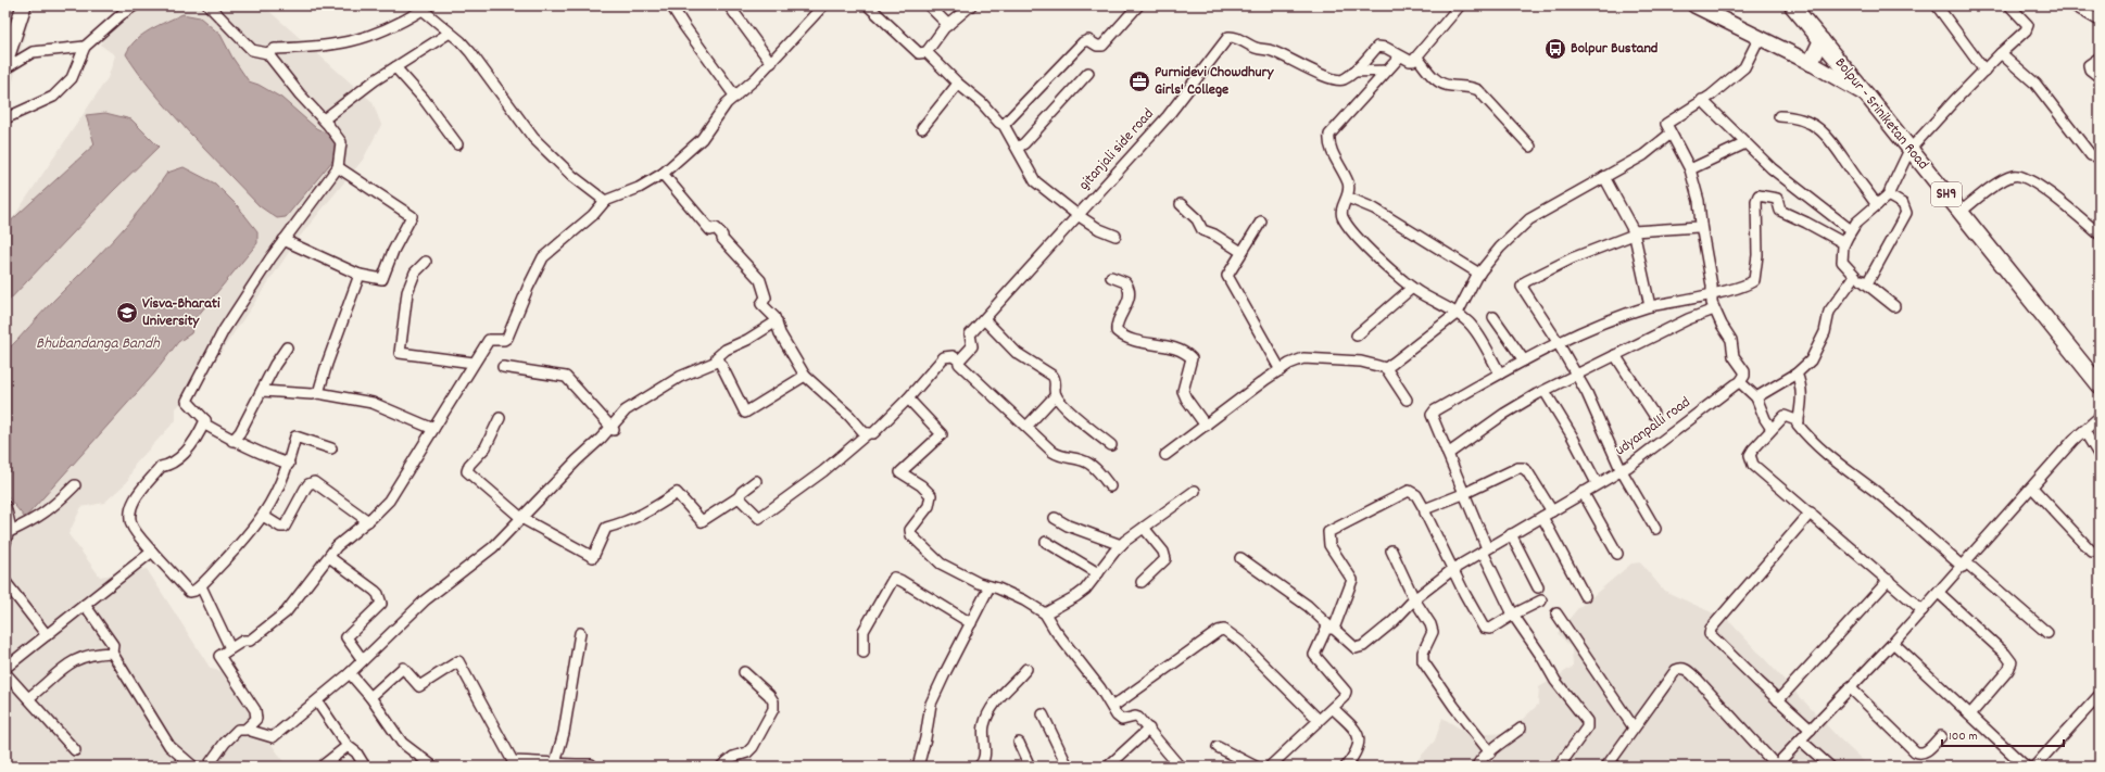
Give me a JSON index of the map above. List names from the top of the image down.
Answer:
{
  "streets": {
    "main road": ["Bolpur - Sriniketan Road", "SH9"],
    "street": ["gitanjali side road", "udyanpalli road"]
  },
  "water": ["Bhubandanga Bandh"],
  "places": {
    "bus stop": ["Bolpur Bustand"],
    "office": ["Purnidevi Chowdhury Girls' College"],
    "school or university": ["Visva-Bharati University"]
  },
  "scale_bar": "100 m"
}
